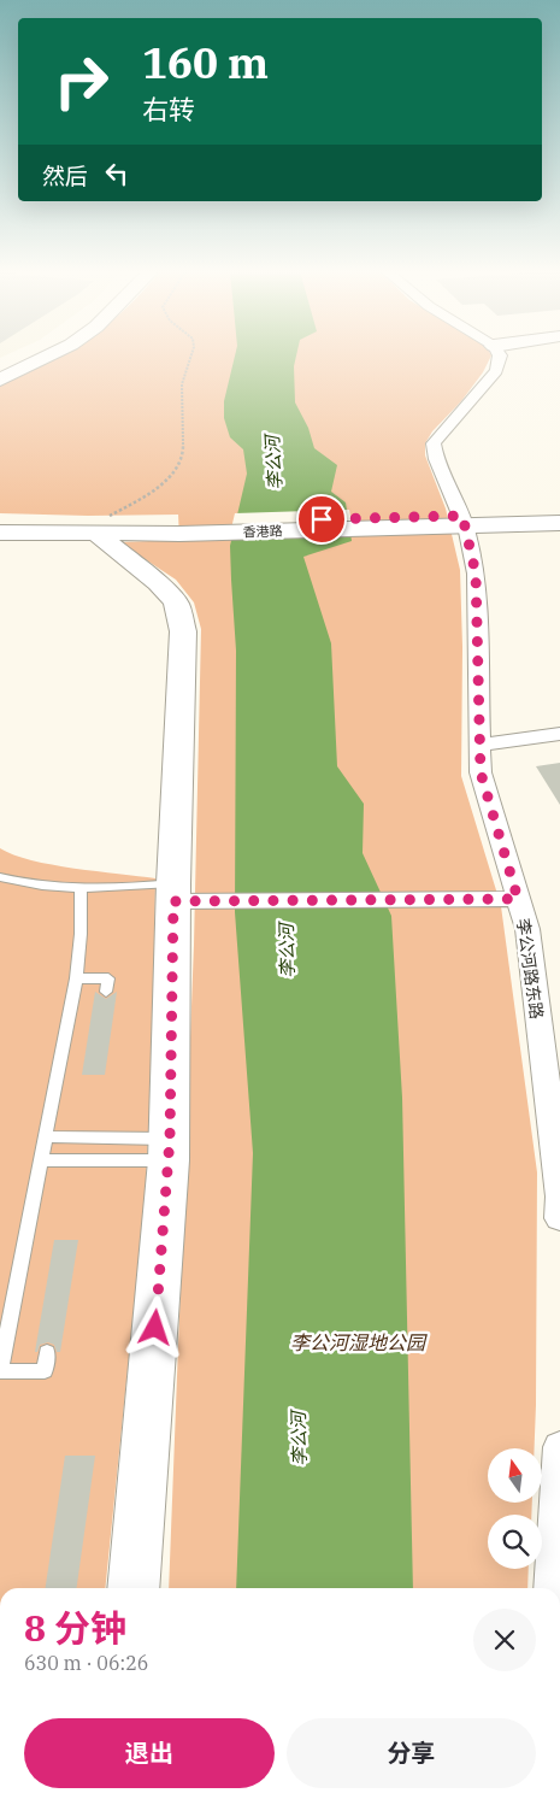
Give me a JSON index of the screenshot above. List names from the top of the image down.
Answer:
{
  "streets": {
    "street": ["香港路", "李公河路东路"]
  },
  "crossings": [
    ["香港路", "李公河路东路"]
  ],
  "water": ["李公河"],
  "parks": ["李公河湿地公园"],
  "north": "top",
  "page": {
    "turn": ["160 m", "右转"],
    "then": "然后",
    "heading": ["8 分钟", "630 m · 06:26"],
    "buttons": ["退出", "分享"]
  }
}
